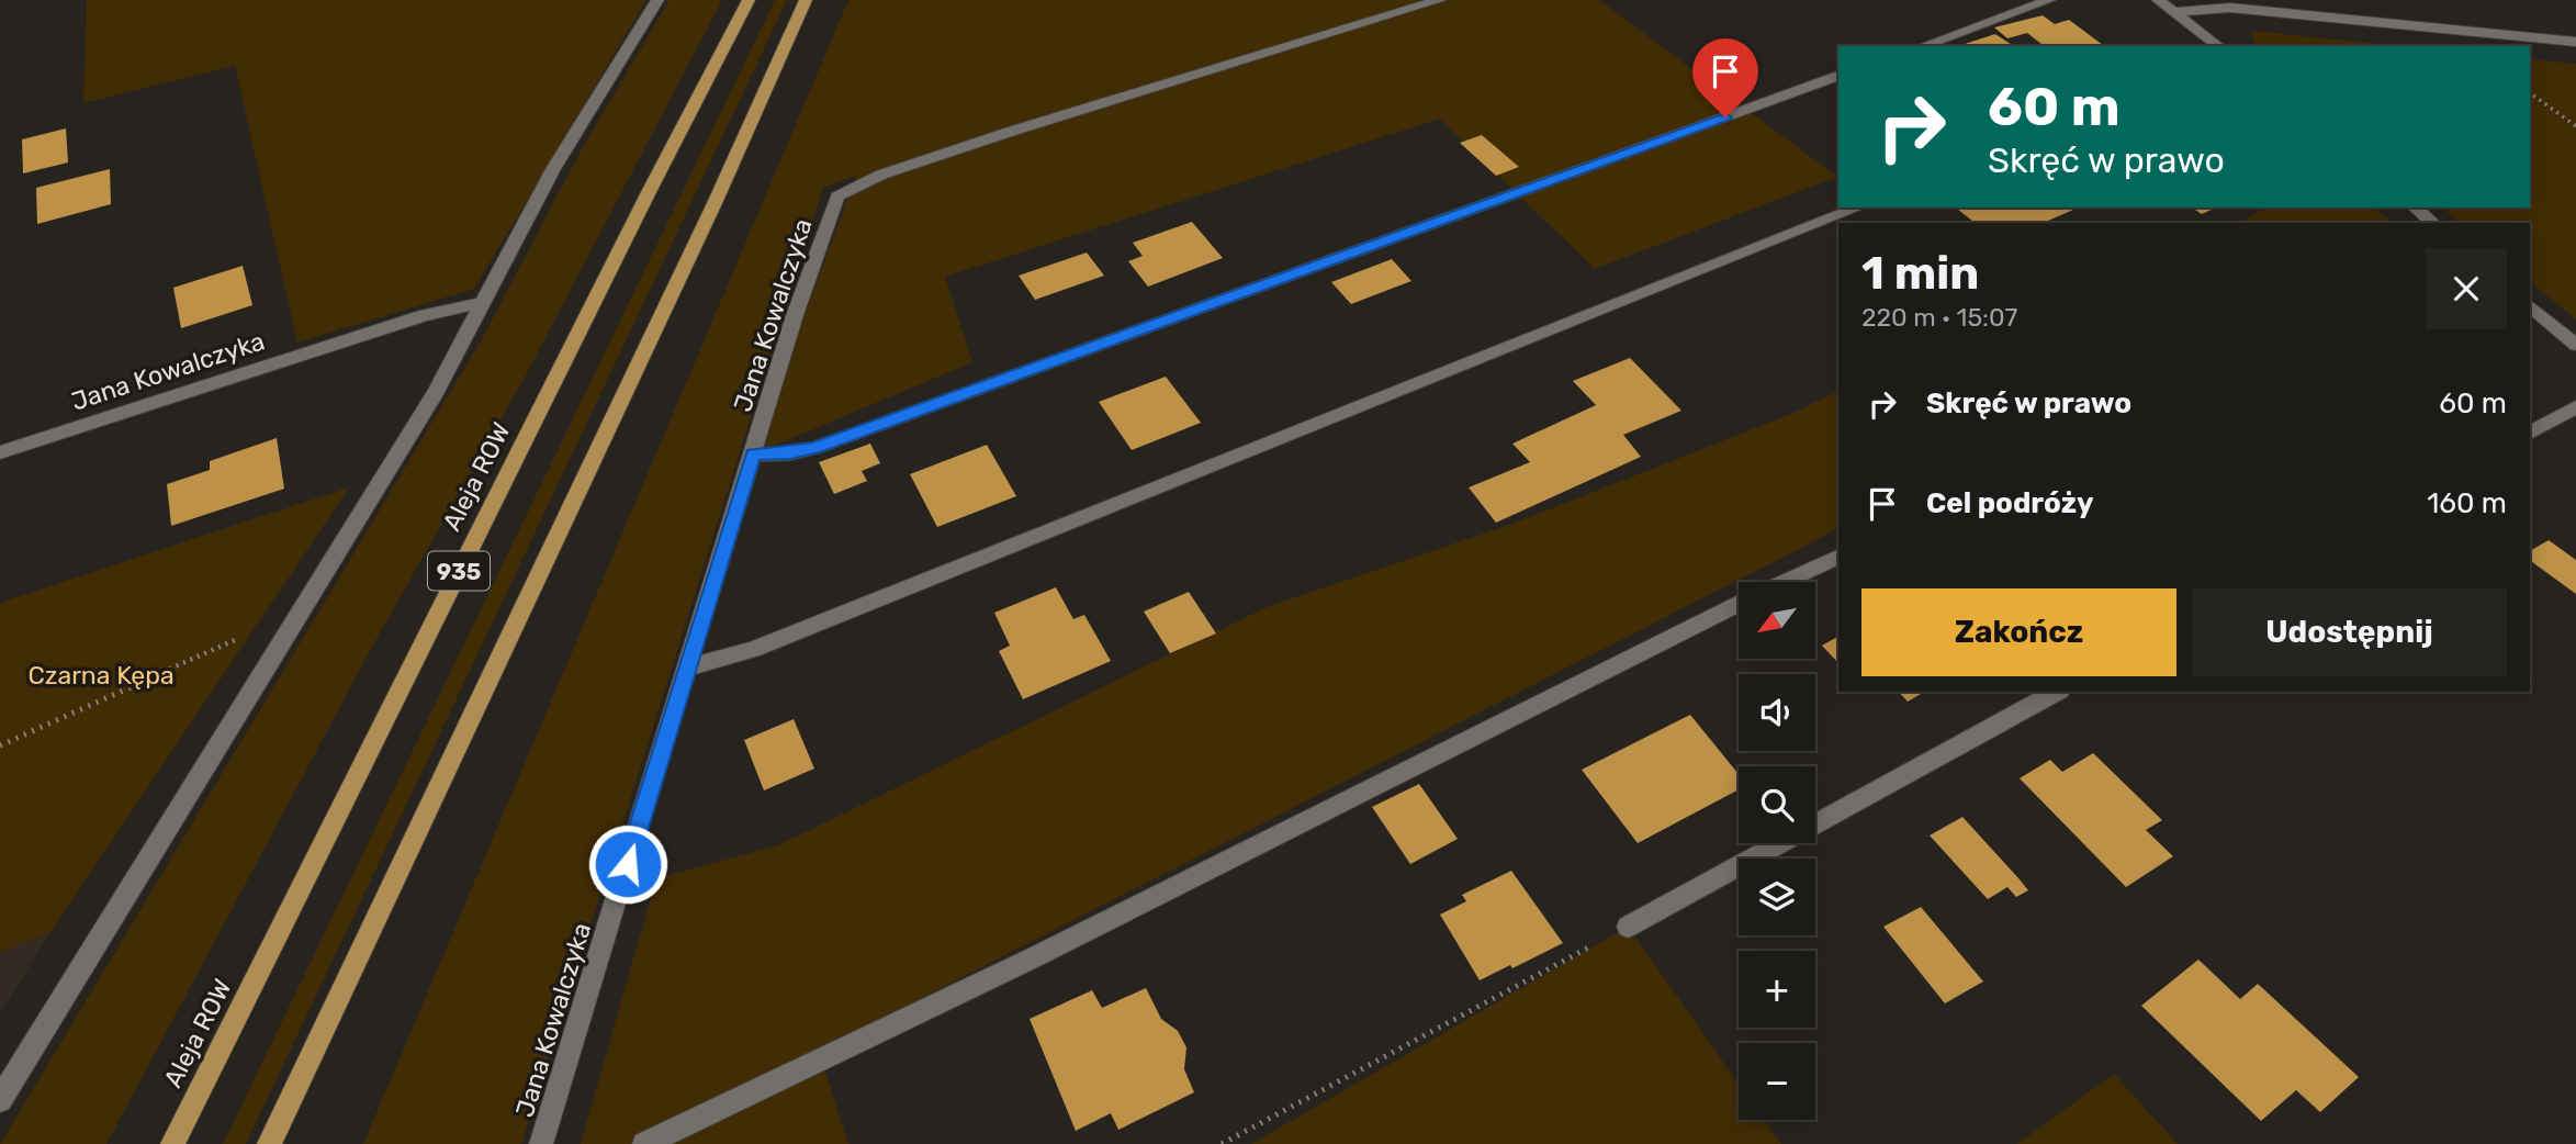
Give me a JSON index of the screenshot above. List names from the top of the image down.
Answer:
{
  "streets": {
    "main road": ["Aleja ROW", "935"],
    "street": ["Jana Kowalczyka"]
  },
  "parks": ["Czarna Kępa"],
  "north": "bottom left",
  "page": {
    "turn": ["60 m", "Skręć w prawo"],
    "heading": ["1 min", "220 m · 15:07"],
    "list": [
      {
        "name": "Skręć w prawo",
        "value": "60 m"
      },
      {
        "name": "Cel podróży",
        "value": "160 m"
      }
    ],
    "buttons": ["Zakończ", "Udostępnij"],
    "map_buttons": ["+", "−"]
  }
}
